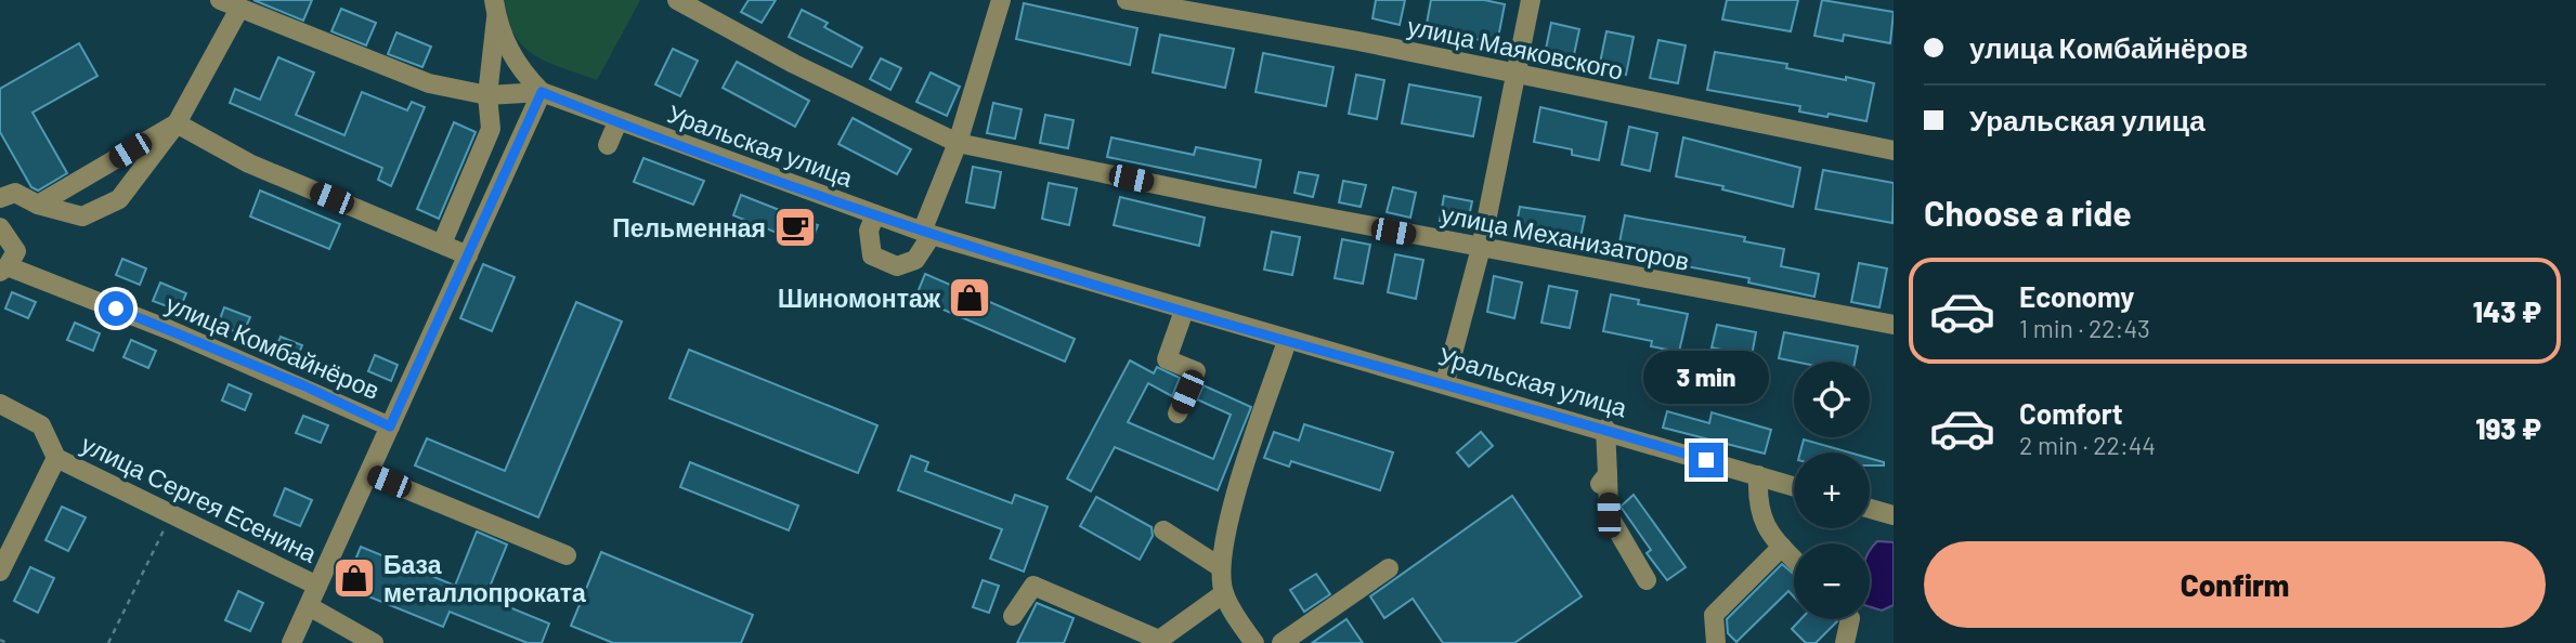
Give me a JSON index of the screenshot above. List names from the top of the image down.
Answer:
{
  "streets": {
    "street": [
      "улица Маяковского",
      "Уральская улица",
      "улица Механизаторов",
      "улица Комбайнёров",
      "улица Сергея Есенина"
    ]
  },
  "places": {
    "cafe": ["Пельменная"],
    "shop": ["Шиномонтаж", "База металлопроката"]
  },
  "page": {
    "banner": ["улица Комбайнёров", "Уральская улица"],
    "heading": "Choose a ride",
    "list": [
      {
        "name": "Economy",
        "note": "1 min · 22:43",
        "value": "143 ₽"
      },
      {
        "name": "Comfort",
        "note": "2 min · 22:44",
        "value": "193 ₽"
      }
    ],
    "bubble": "3 min",
    "map_buttons": ["+", "−"],
    "buttons": "Confirm"
  }
}
